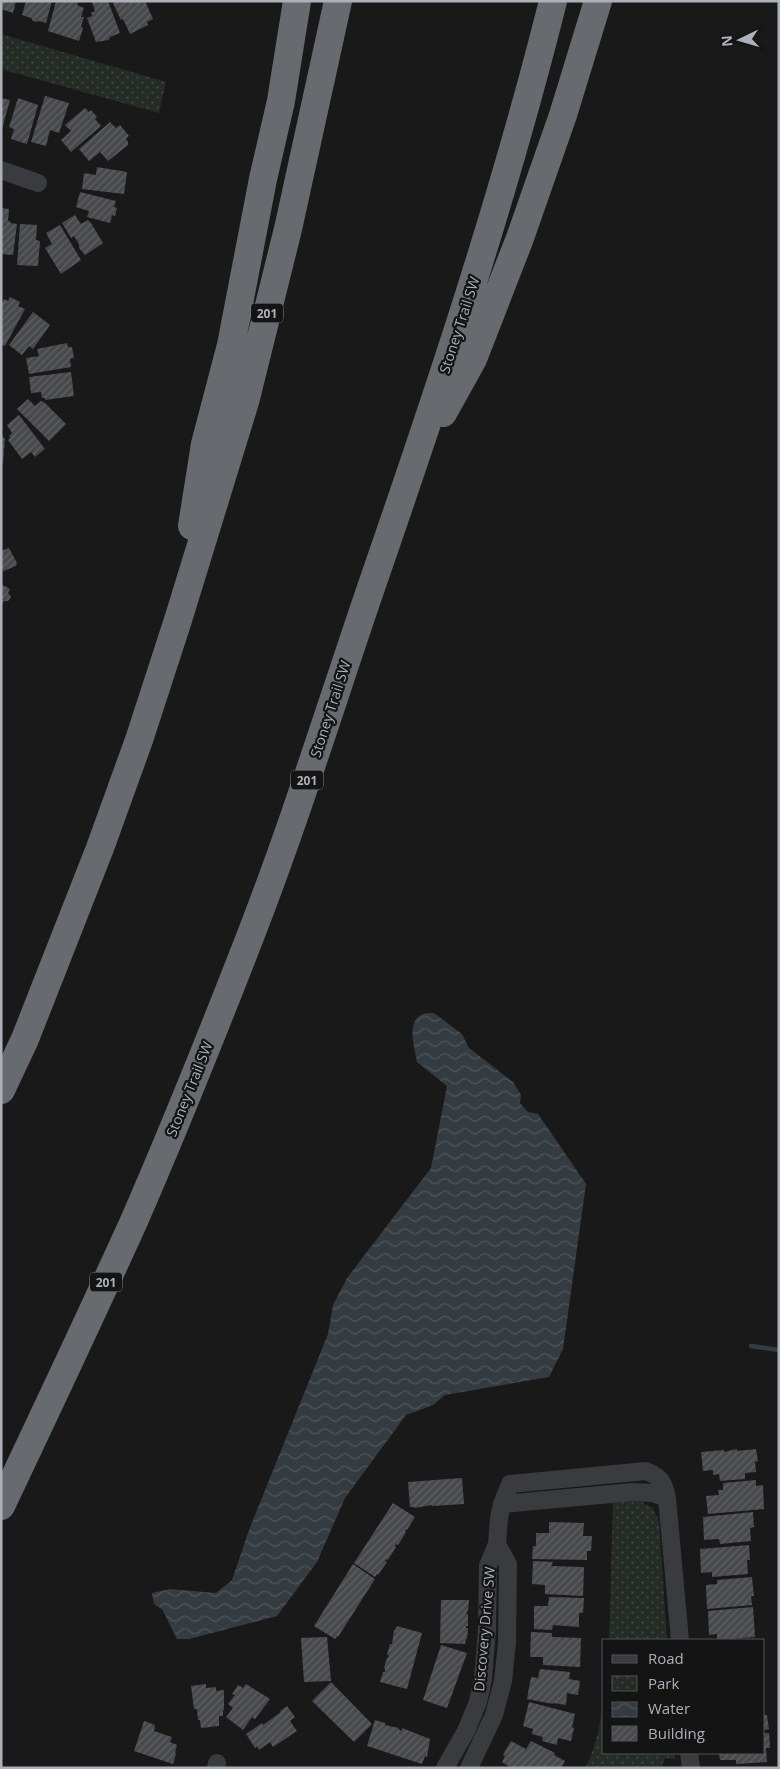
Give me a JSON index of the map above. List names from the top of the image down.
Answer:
{
  "streets": {
    "highway": ["201", "Stoney Trail SW"],
    "street": ["Discovery Drive SW"]
  },
  "legend": [
    "Road",
    "Park",
    "Water",
    "Building"
  ],
  "north": "left"
}
